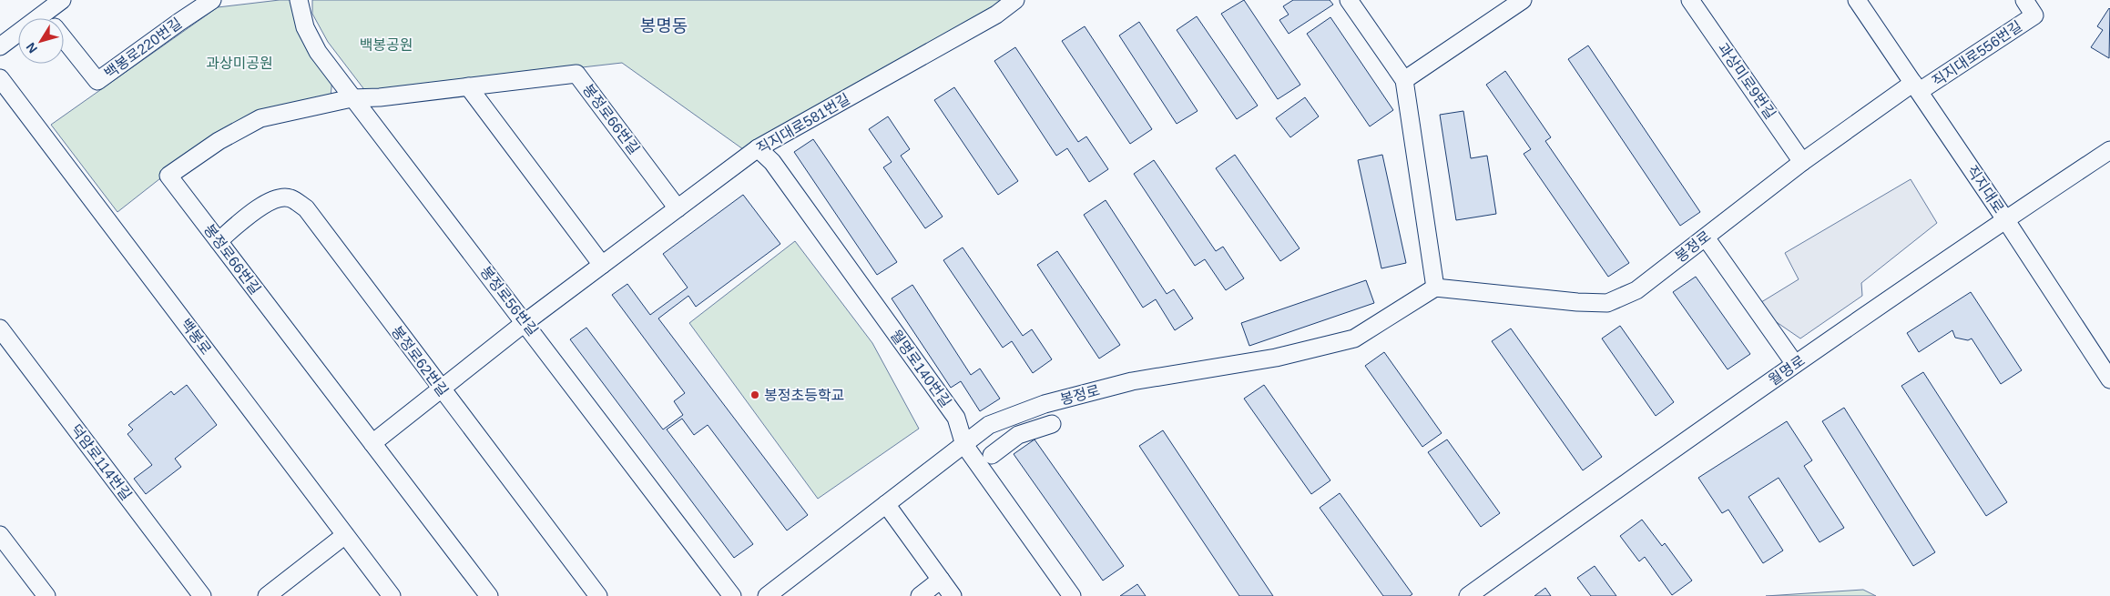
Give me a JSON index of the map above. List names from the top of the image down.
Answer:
{
  "streets": {
    "street": [
      "백봉로220번길",
      "직지대로556번길",
      "과상미로9번길",
      "봉정로66번길",
      "직지대로581번길",
      "직지대로",
      "봉정로",
      "봉정로56번길",
      "백봉로",
      "봉정로62번길",
      "월명로140번길",
      "월명로",
      "덕암로114번길"
    ]
  },
  "crossings": [
    ["직지대로556번길", "직지대로"],
    ["직지대로556번길", "봉정로"],
    ["과상미로9번길", "봉정로"],
    ["봉정로66번길", "직지대로581번길"],
    ["봉정로66번길", "봉정로56번길"],
    ["봉정로66번길", "봉정로62번길"],
    ["직지대로581번길", "봉정로56번길"],
    ["직지대로581번길", "봉정로62번길"],
    ["직지대로581번길", "월명로140번길"],
    ["직지대로", "봉정로"],
    ["직지대로", "월명로"],
    ["봉정로", "월명로140번길"]
  ],
  "districts": ["봉명동"],
  "parks": ["백봉공원", "과상미공원"],
  "places": ["봉정초등학교"],
  "north": "bottom left"
}
